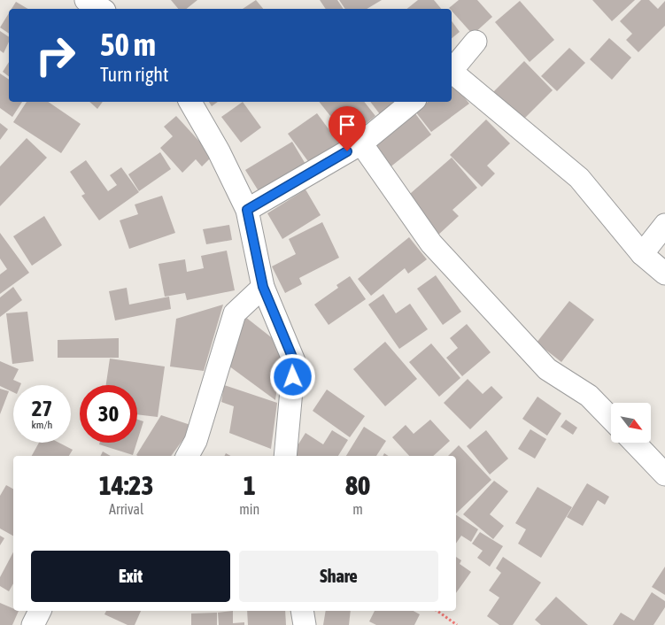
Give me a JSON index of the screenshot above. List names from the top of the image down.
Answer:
{
  "north": "bottom right",
  "page": {
    "turn": ["50 m", "Turn right"],
    "speed": "27 km/h",
    "limit": "30",
    "eta": [
      "14:23",
      "Arrival",
      "1",
      "min",
      "80",
      "m"
    ],
    "buttons": ["Exit", "Share"]
  }
}
